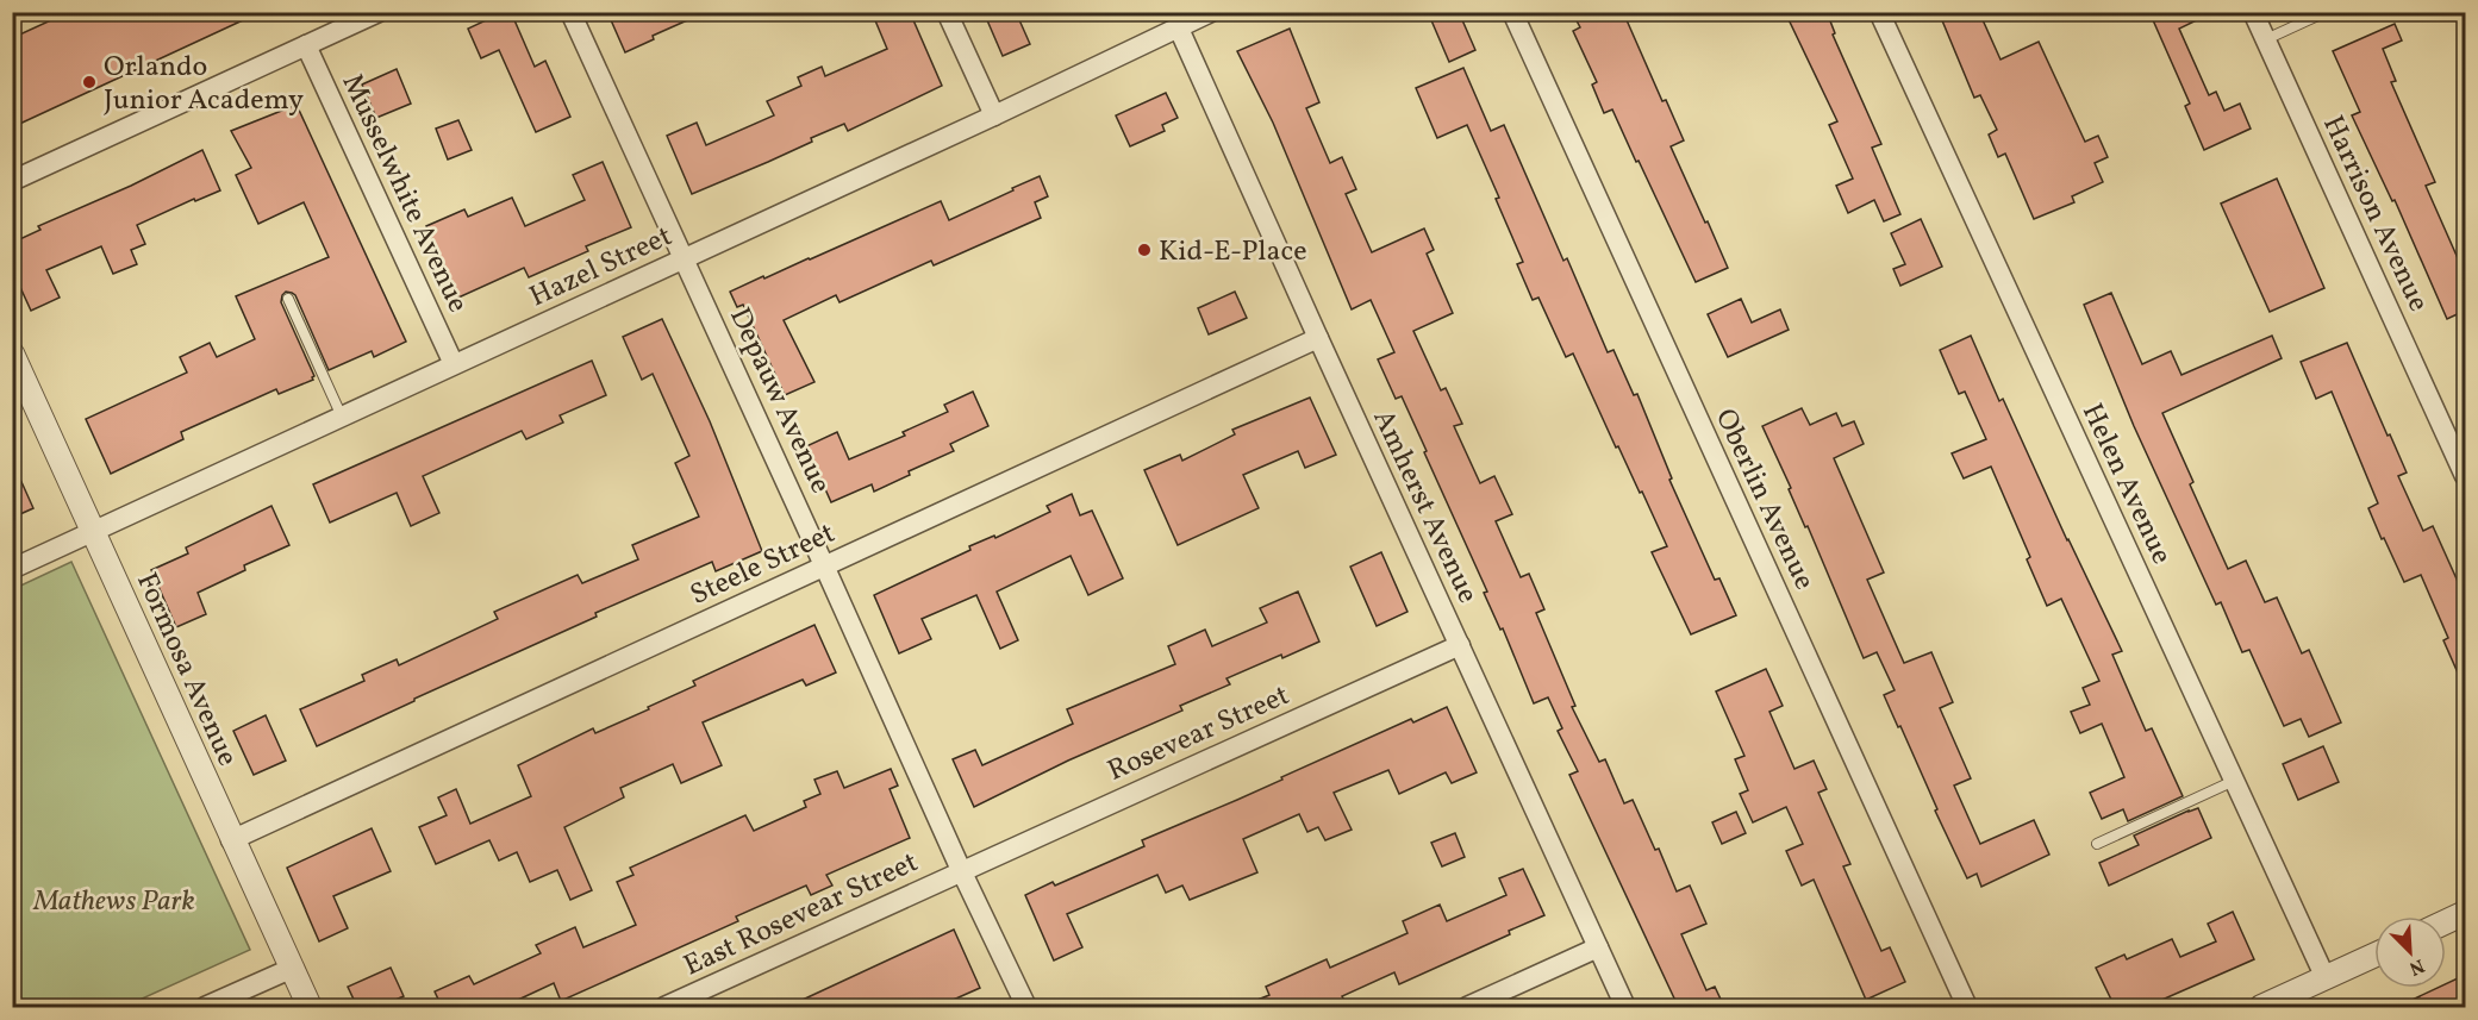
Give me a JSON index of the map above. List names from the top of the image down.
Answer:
{
  "streets": {
    "street": [
      "Musselwhite Avenue",
      "Harrison Avenue",
      "Hazel Street",
      "Depauw Avenue",
      "Helen Avenue",
      "Oberlin Avenue",
      "Amherst Avenue",
      "Steele Street",
      "Formosa Avenue",
      "Rosevear Street",
      "East Rosevear Street"
    ]
  },
  "crossings": [
    ["Musselwhite Avenue", "Hazel Street"],
    ["Hazel Street", "Depauw Avenue"],
    ["Hazel Street", "Amherst Avenue"],
    ["Hazel Street", "Formosa Avenue"],
    ["Depauw Avenue", "Steele Street"],
    ["Depauw Avenue", "Rosevear Street"],
    ["Depauw Avenue", "East Rosevear Street"],
    ["Amherst Avenue", "Steele Street"],
    ["Amherst Avenue", "Rosevear Street"],
    ["Steele Street", "Formosa Avenue"],
    ["Rosevear Street", "East Rosevear Street"]
  ],
  "parks": ["Mathews Park"],
  "places": ["Orlando Junior Academy", "Kid-E-Place"],
  "north": "bottom right"
}
